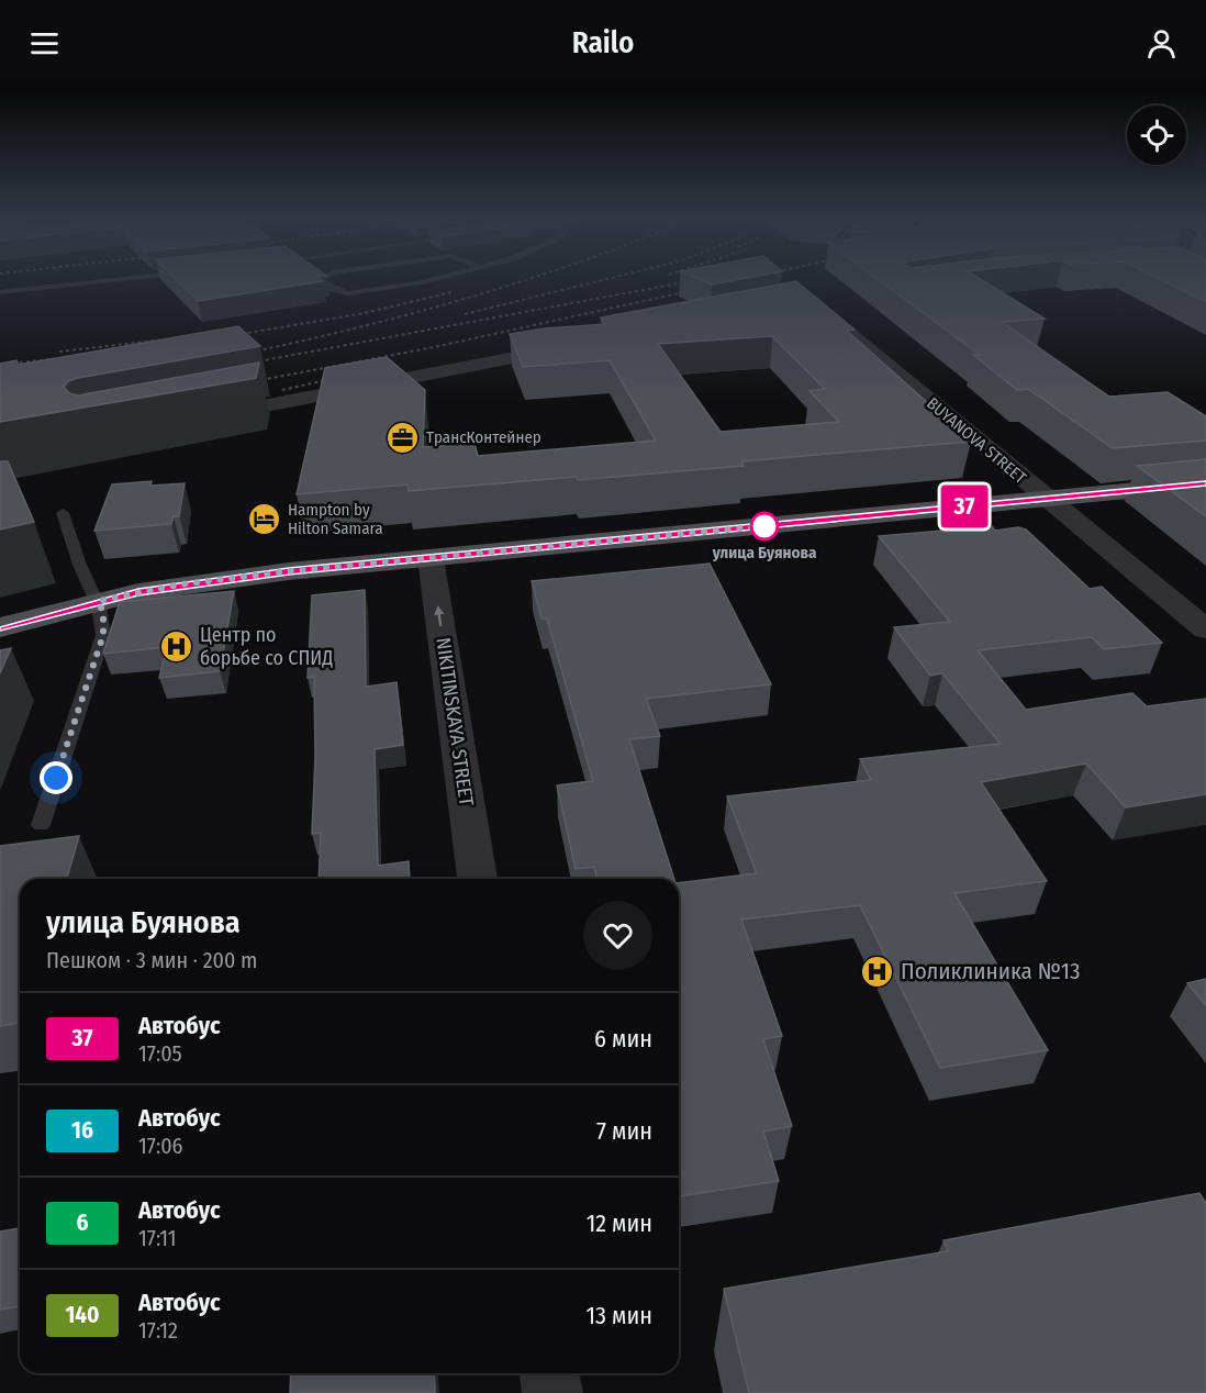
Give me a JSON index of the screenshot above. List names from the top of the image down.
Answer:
{
  "streets": {
    "street": ["BUYANOVA STREET", "NIKITINSKAYA STREET"]
  },
  "one_way": ["NIKITINSKAYA STREET"],
  "places": {
    "office": ["ТрансКонтейнер"],
    "hotel": ["Hampton by Hilton Samara"],
    "other": ["улица Буянова"],
    "hospital": ["Центр по борьбе со СПИД", "Поликлиника №13"]
  },
  "lines": ["bus line 37"],
  "page": {
    "header": "Railo",
    "on_map": "37",
    "heading": ["улица Буянова", "Пешком · 3 мин · 200 m"],
    "list": [
      {
        "mark": "37",
        "name": "Автобус",
        "note": "17:05",
        "value": "6 мин"
      },
      {
        "mark": "16",
        "name": "Автобус",
        "note": "17:06",
        "value": "7 мин"
      },
      {
        "mark": "6",
        "name": "Автобус",
        "note": "17:11",
        "value": "12 мин"
      },
      {
        "mark": "140",
        "name": "Автобус",
        "note": "17:12",
        "value": "13 мин"
      }
    ]
  }
}
